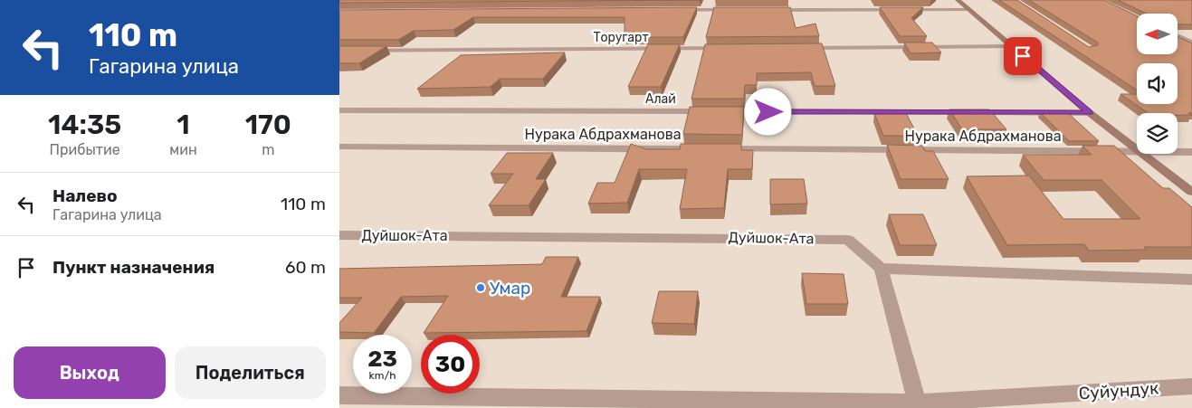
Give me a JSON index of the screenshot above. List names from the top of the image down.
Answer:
{
  "streets": {
    "street": [
      "Торугарт",
      "Алай",
      "Нурака Абдрахманова",
      "Дуйшок-Ата",
      "Суйундук"
    ]
  },
  "places": ["Умар"],
  "north": "left",
  "page": {
    "turn": ["110 m", "Гагарина улица"],
    "eta": [
      "14:35",
      "Прибытие",
      "1",
      "мин",
      "170",
      "m"
    ],
    "list": [
      {
        "name": "Налево",
        "note": "Гагарина улица",
        "value": "110 m"
      },
      {
        "name": "Пункт назначения",
        "value": "60 m"
      }
    ],
    "speed": "23 km/h",
    "limit": "30",
    "buttons": ["Выход", "Поделиться"]
  }
}
